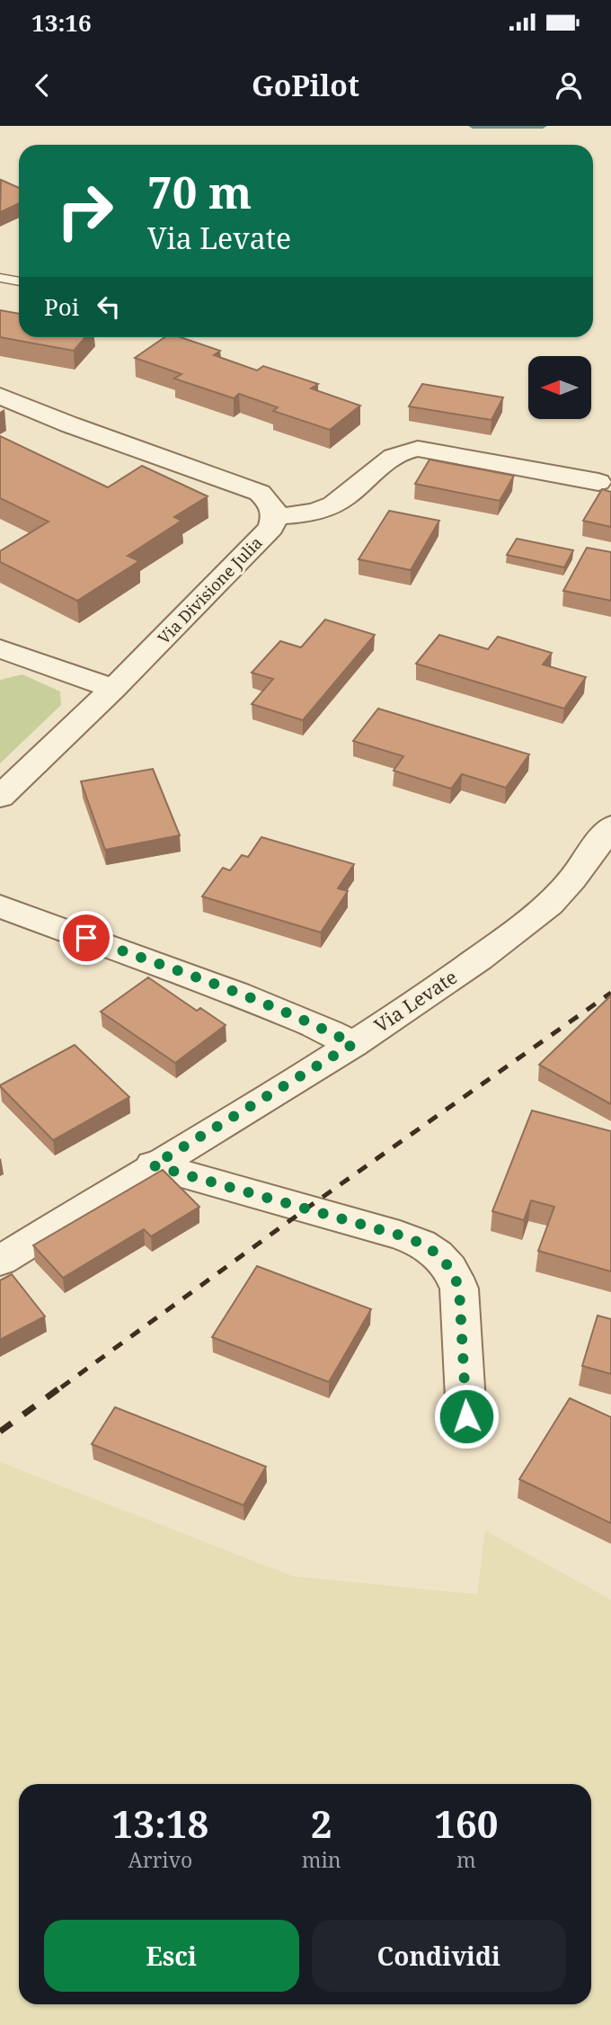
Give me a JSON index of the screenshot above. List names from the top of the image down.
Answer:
{
  "streets": {
    "street": ["Via Divisione Julia", "Via Levate"]
  },
  "north": "left",
  "page": {
    "status": "13:16",
    "header": "GoPilot",
    "turn": ["70 m", "Via Levate"],
    "then": "Poi",
    "eta": [
      "13:18",
      "Arrivo",
      "2",
      "min",
      "160",
      "m"
    ],
    "buttons": ["Esci", "Condividi"]
  }
}
